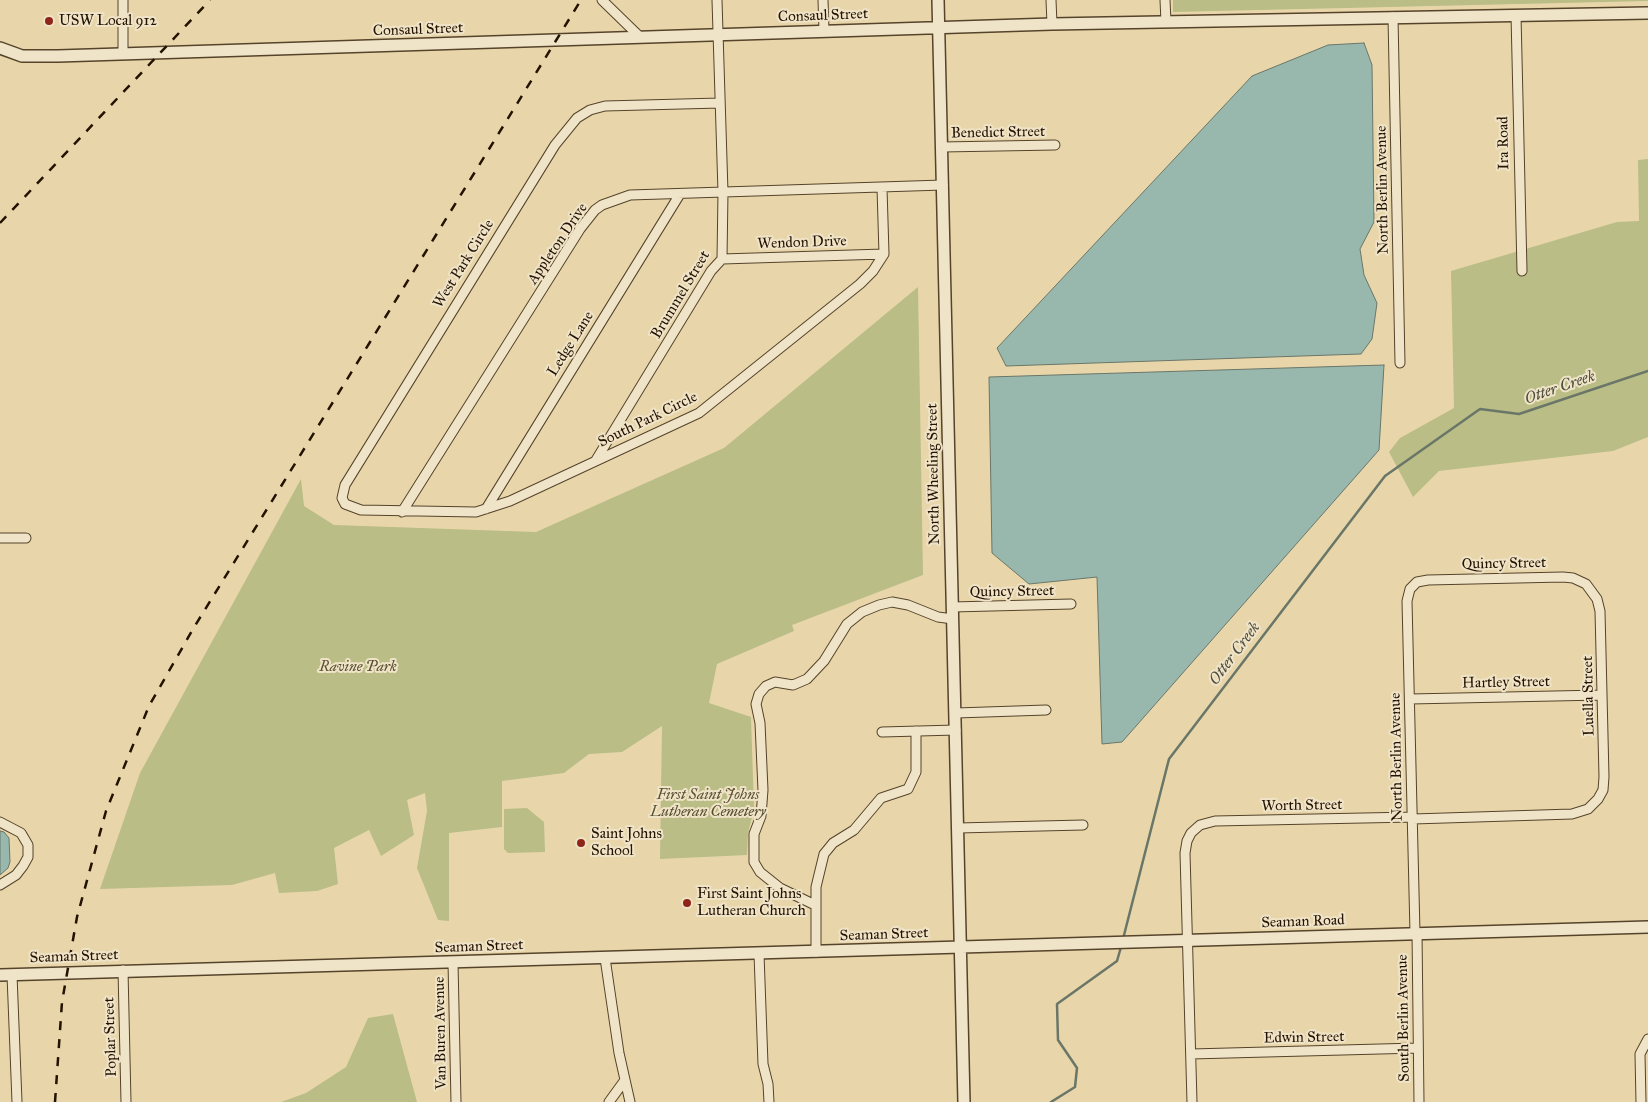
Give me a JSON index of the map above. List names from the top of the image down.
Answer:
{
  "streets": {
    "street": [
      "Consaul Street",
      "Benedict Street",
      "Ira Road",
      "North Berlin Avenue",
      "Wendon Drive",
      "Appleton Drive",
      "West Park Circle",
      "Brummel Street",
      "Ledge Lane",
      "South Park Circle",
      "North Wheeling Street",
      "Quincy Street",
      "Hartley Street",
      "Luella Street",
      "Worth Street",
      "Seaman Road",
      "Seaman Street",
      "South Berlin Avenue",
      "Van Buren Avenue",
      "Poplar Street",
      "Edwin Street"
    ]
  },
  "crossings": [
    ["Consaul Street", "Ira Road"],
    ["Consaul Street", "North Berlin Avenue"],
    ["Consaul Street", "Brummel Street"],
    ["Consaul Street", "North Wheeling Street"],
    ["Benedict Street", "North Wheeling Street"],
    ["North Berlin Avenue", "Quincy Street"],
    ["North Berlin Avenue", "Hartley Street"],
    ["North Berlin Avenue", "Worth Street"],
    ["North Berlin Avenue", "Seaman Road"],
    ["North Berlin Avenue", "South Berlin Avenue"],
    ["Wendon Drive", "Brummel Street"],
    ["Wendon Drive", "South Park Circle"],
    ["Appleton Drive", "West Park Circle"],
    ["Appleton Drive", "Brummel Street"],
    ["Appleton Drive", "Ledge Lane"],
    ["Appleton Drive", "South Park Circle"],
    ["Appleton Drive", "North Wheeling Street"],
    ["West Park Circle", "Brummel Street"],
    ["West Park Circle", "South Park Circle"],
    ["Brummel Street", "South Park Circle"],
    ["Ledge Lane", "South Park Circle"],
    ["North Wheeling Street", "Quincy Street"],
    ["North Wheeling Street", "Seaman Road"],
    ["North Wheeling Street", "Seaman Street"],
    ["Quincy Street", "Luella Street"],
    ["Hartley Street", "Luella Street"],
    ["Luella Street", "Worth Street"],
    ["Worth Street", "Seaman Road"],
    ["Seaman Road", "Seaman Street"],
    ["Seaman Road", "South Berlin Avenue"],
    ["Seaman Street", "Van Buren Avenue"],
    ["Seaman Street", "Poplar Street"],
    ["South Berlin Avenue", "Edwin Street"]
  ],
  "water": ["Otter Creek"],
  "parks": ["Ravine Park", "First Saint Johns Lutheran Cemetery"],
  "places": ["USW Local 912", "Saint Johns School", "First Saint Johns Lutheran Church"]
}
